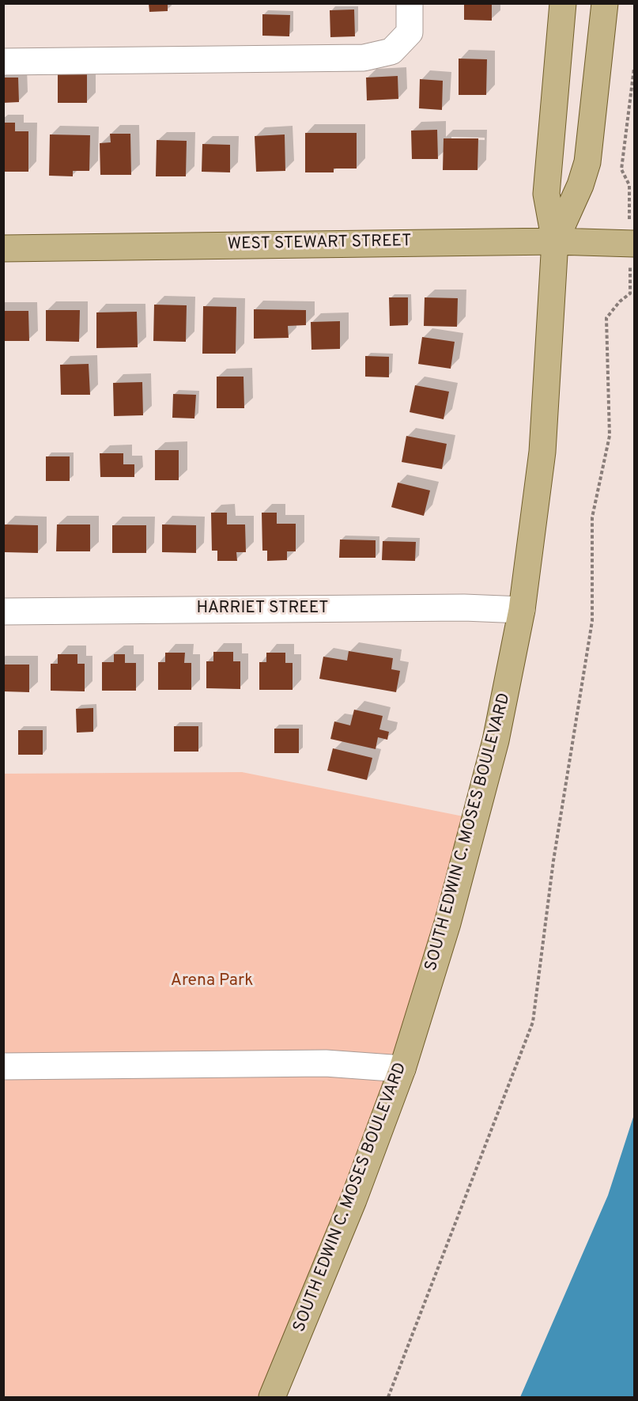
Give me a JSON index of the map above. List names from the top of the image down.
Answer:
{
  "streets": {
    "main road": ["WEST STEWART STREET", "SOUTH EDWIN C. MOSES BOULEVARD"],
    "street": ["HARRIET STREET"]
  },
  "crossings": [
    ["WEST STEWART STREET", "SOUTH EDWIN C. MOSES BOULEVARD"],
    ["HARRIET STREET", "SOUTH EDWIN C. MOSES BOULEVARD"]
  ],
  "parks": ["Arena Park"]
}
